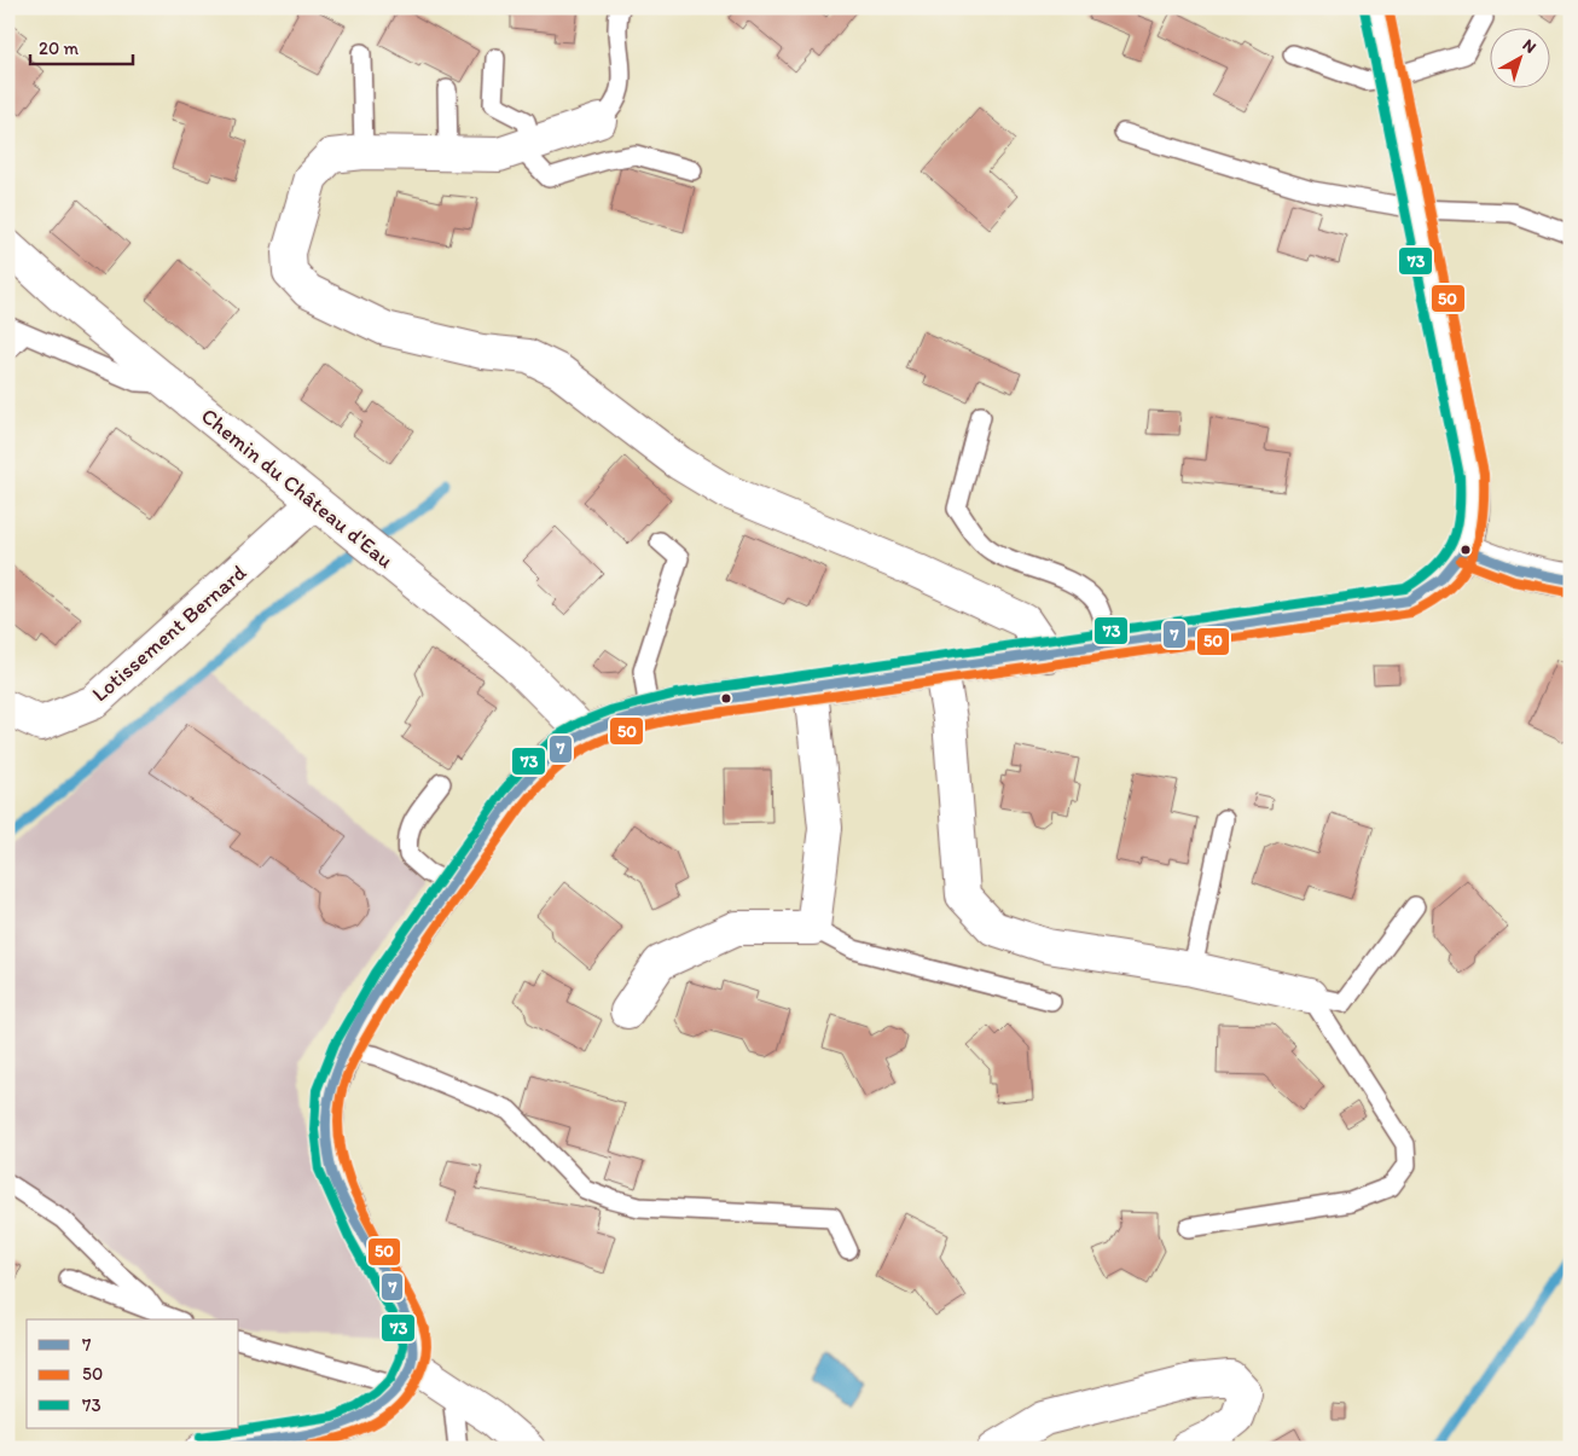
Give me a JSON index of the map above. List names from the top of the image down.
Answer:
{
  "streets": {
    "street": ["Chemin du Château d'Eau", "Lotissement Bernard"]
  },
  "crossings": [
    ["Chemin du Château d'Eau", "Lotissement Bernard"]
  ],
  "lines": ["transit line 50", "transit line 73", "transit line 7"],
  "legend": ["7", "50", "73"],
  "scale_bar": "20 m",
  "north": "top right"
}
